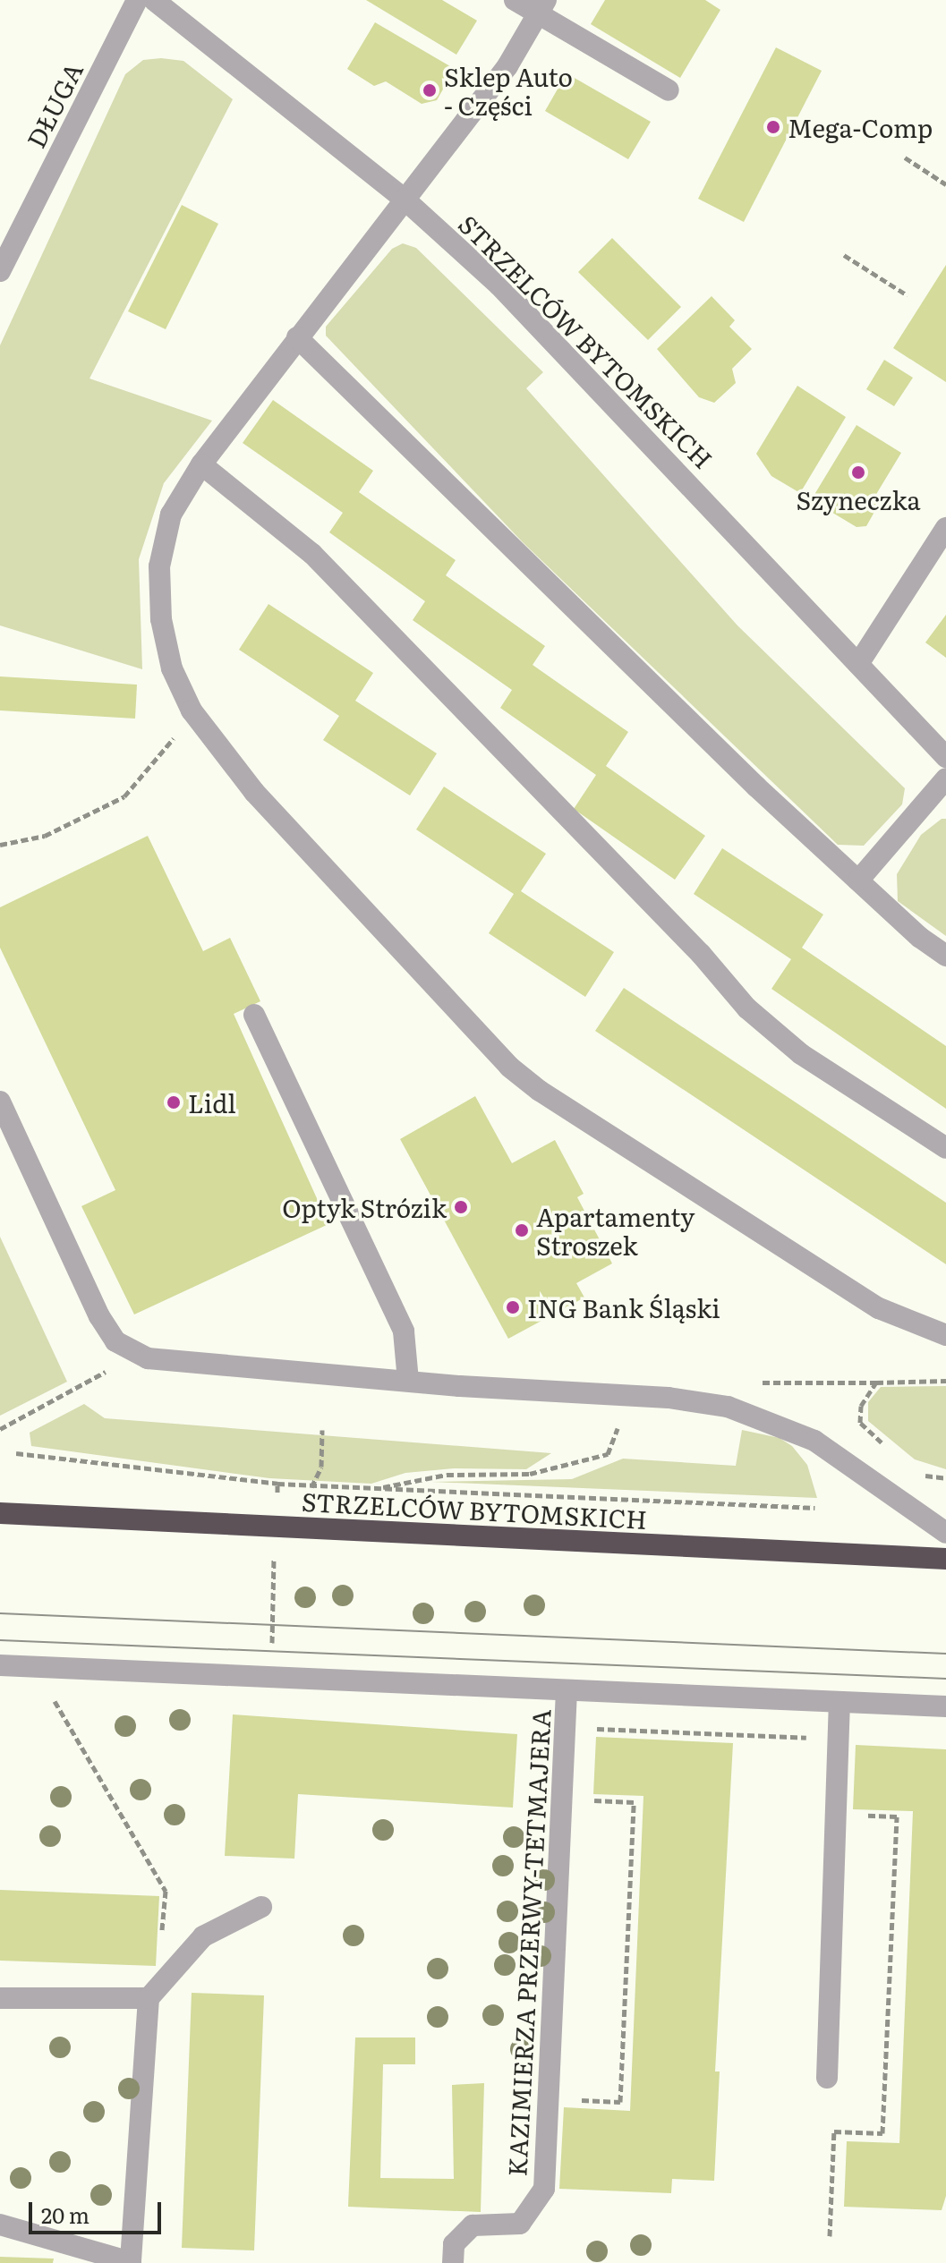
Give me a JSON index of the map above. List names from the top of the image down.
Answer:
{
  "streets": {
    "highway": ["STRZELCÓW BYTOMSKICH"],
    "street": ["DŁUGA", "KAZIMIERZA PRZERWY-TETMAJERA"]
  },
  "places": [
    "Sklep Auto - Części",
    "Mega-Comp",
    "Szyneczka",
    "Lidl",
    "Optyk Strózik",
    "Apartamenty Stroszek",
    "ING Bank Śląski"
  ],
  "scale_bar": "20 m"
}
